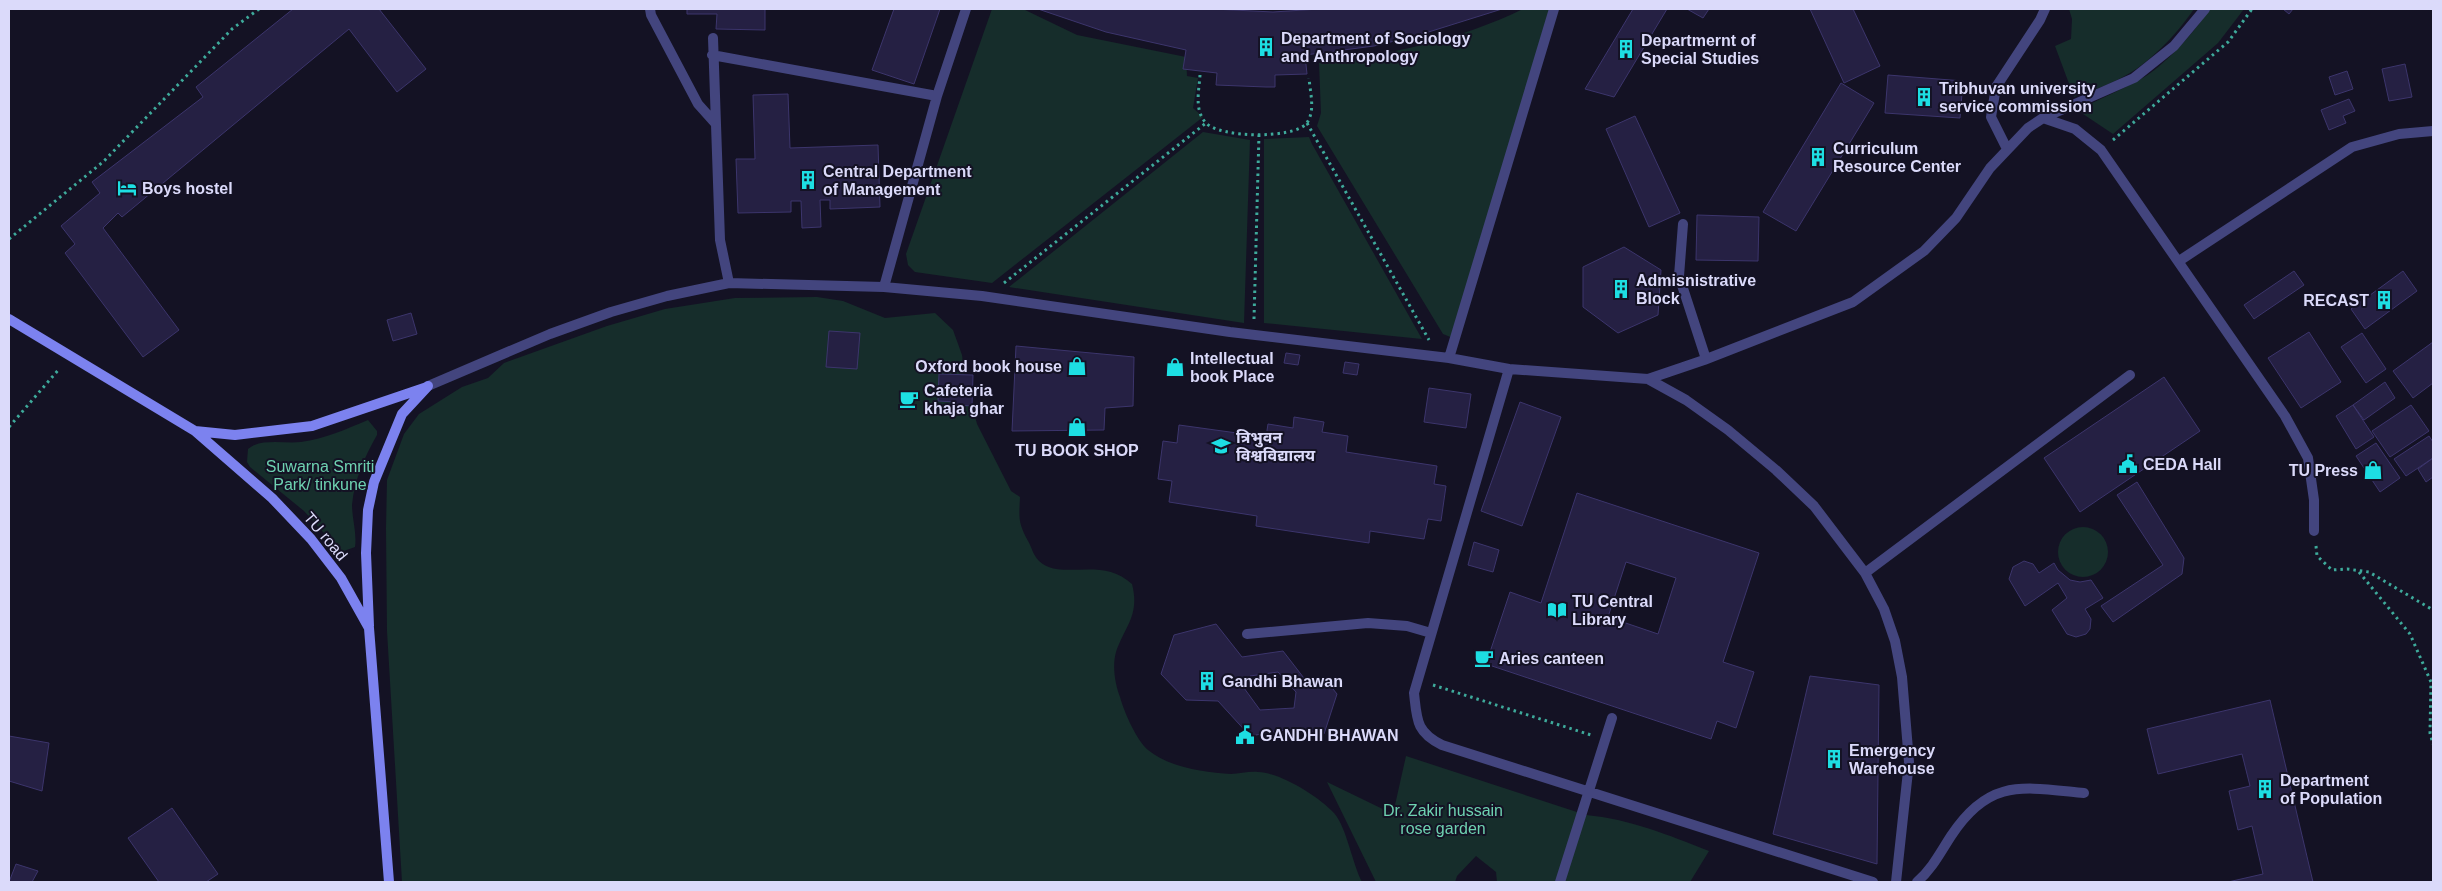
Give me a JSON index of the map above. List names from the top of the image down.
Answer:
{
  "streets": {
    "street": ["TU road"]
  },
  "parks": ["Suwarna Smriti Park/ tinkune", "Dr. Zakir hussain rose garden"],
  "places": {
    "building": [
      "Department of Sociology and Anthropology",
      "Departmernt of Special Studies",
      "Tribhuvan university service commission",
      "Curriculum Resource Center",
      "Central Department of Management",
      "Admisnistrative Block",
      "RECAST",
      "Gandhi Bhawan",
      "Emergency Warehouse",
      "Department of Population"
    ],
    "hotel": ["Boys hostel"],
    "shop": [
      "Oxford book house",
      "Intellectual book Place",
      "TU BOOK SHOP",
      "TU Press"
    ],
    "cafe": ["Cafeteria khaja ghar", "Aries canteen"],
    "school or university": ["त्रिभुवन विश्वविद्यालय"],
    "public building": ["CEDA Hall", "GANDHI BHAWAN"],
    "library": ["TU Central Library"]
  }
}
